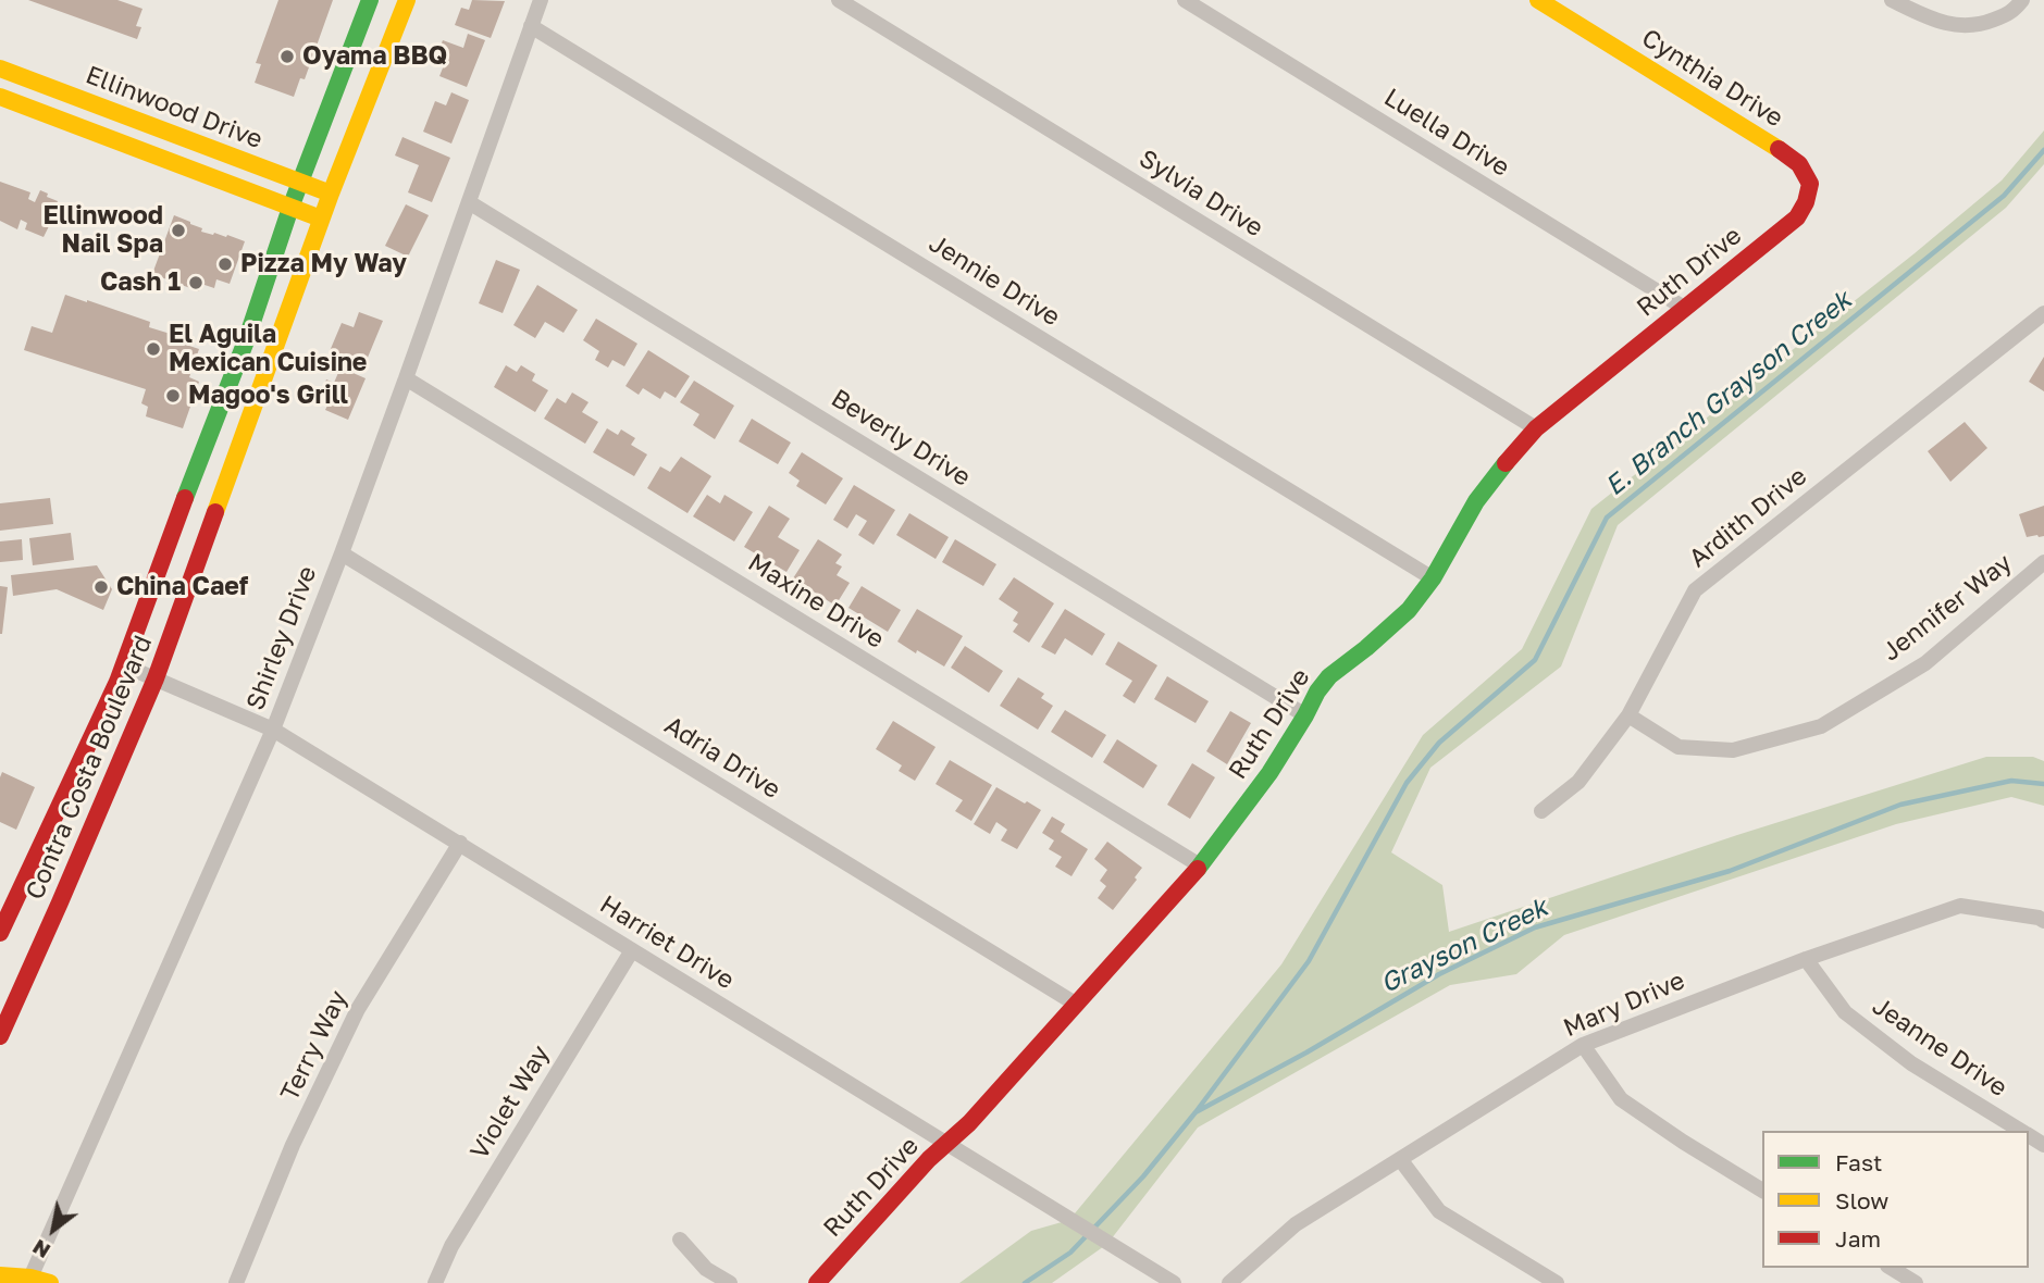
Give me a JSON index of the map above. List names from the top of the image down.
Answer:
{
  "streets": {
    "street": [
      "Cynthia Drive",
      "Ellinwood Drive",
      "Luella Drive",
      "Sylvia Drive",
      "Ruth Drive",
      "Jennie Drive",
      "Beverly Drive",
      "Ardith Drive",
      "Maxine Drive",
      "Jennifer Way",
      "Shirley Drive",
      "Adria Drive",
      "Contra Costa Boulevard",
      "Harriet Drive",
      "Mary Drive",
      "Terry Way",
      "Jeanne Drive",
      "Violet Way"
    ]
  },
  "crossings": [
    ["Cynthia Drive", "Ruth Drive"],
    ["Ellinwood Drive", "Contra Costa Boulevard"],
    ["Luella Drive", "Ruth Drive"],
    ["Sylvia Drive", "Ruth Drive"],
    ["Ruth Drive", "Jennie Drive"],
    ["Ruth Drive", "Beverly Drive"],
    ["Ruth Drive", "Maxine Drive"],
    ["Ruth Drive", "Adria Drive"],
    ["Ruth Drive", "Harriet Drive"],
    ["Jennie Drive", "Shirley Drive"],
    ["Beverly Drive", "Shirley Drive"],
    ["Ardith Drive", "Jennifer Way"],
    ["Maxine Drive", "Shirley Drive"],
    ["Shirley Drive", "Adria Drive"],
    ["Shirley Drive", "Harriet Drive"],
    ["Contra Costa Boulevard", "Harriet Drive"],
    ["Harriet Drive", "Terry Way"],
    ["Harriet Drive", "Violet Way"],
    ["Mary Drive", "Jeanne Drive"]
  ],
  "water": ["E. Branch Grayson Creek", "Grayson Creek"],
  "places": [
    "Oyama BBQ",
    "Ellinwood Nail Spa",
    "Pizza My Way",
    "Cash 1",
    "El Aguila Mexican Cuisine",
    "Magoo's Grill",
    "China Caef"
  ],
  "legend": ["Fast", "Slow", "Jam"],
  "north": "bottom left"
}
